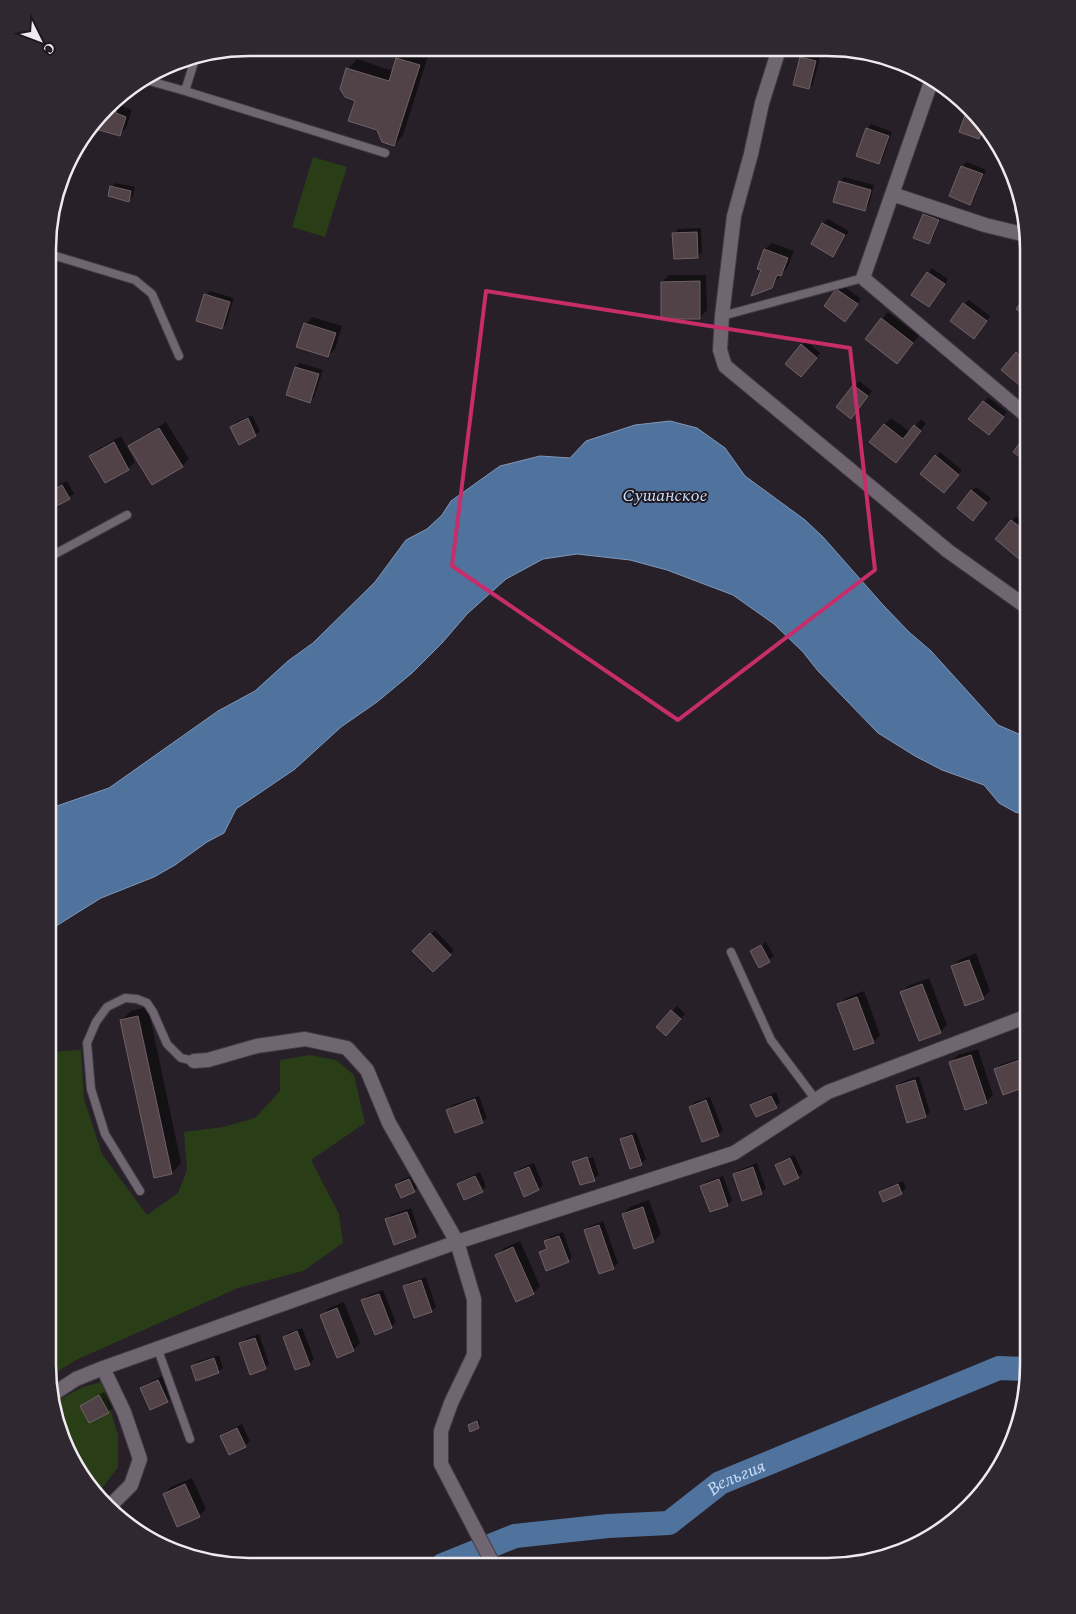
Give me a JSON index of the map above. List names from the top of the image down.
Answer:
{
  "water": ["Сушанское", "Вельгия"],
  "north": "bottom right"
}
